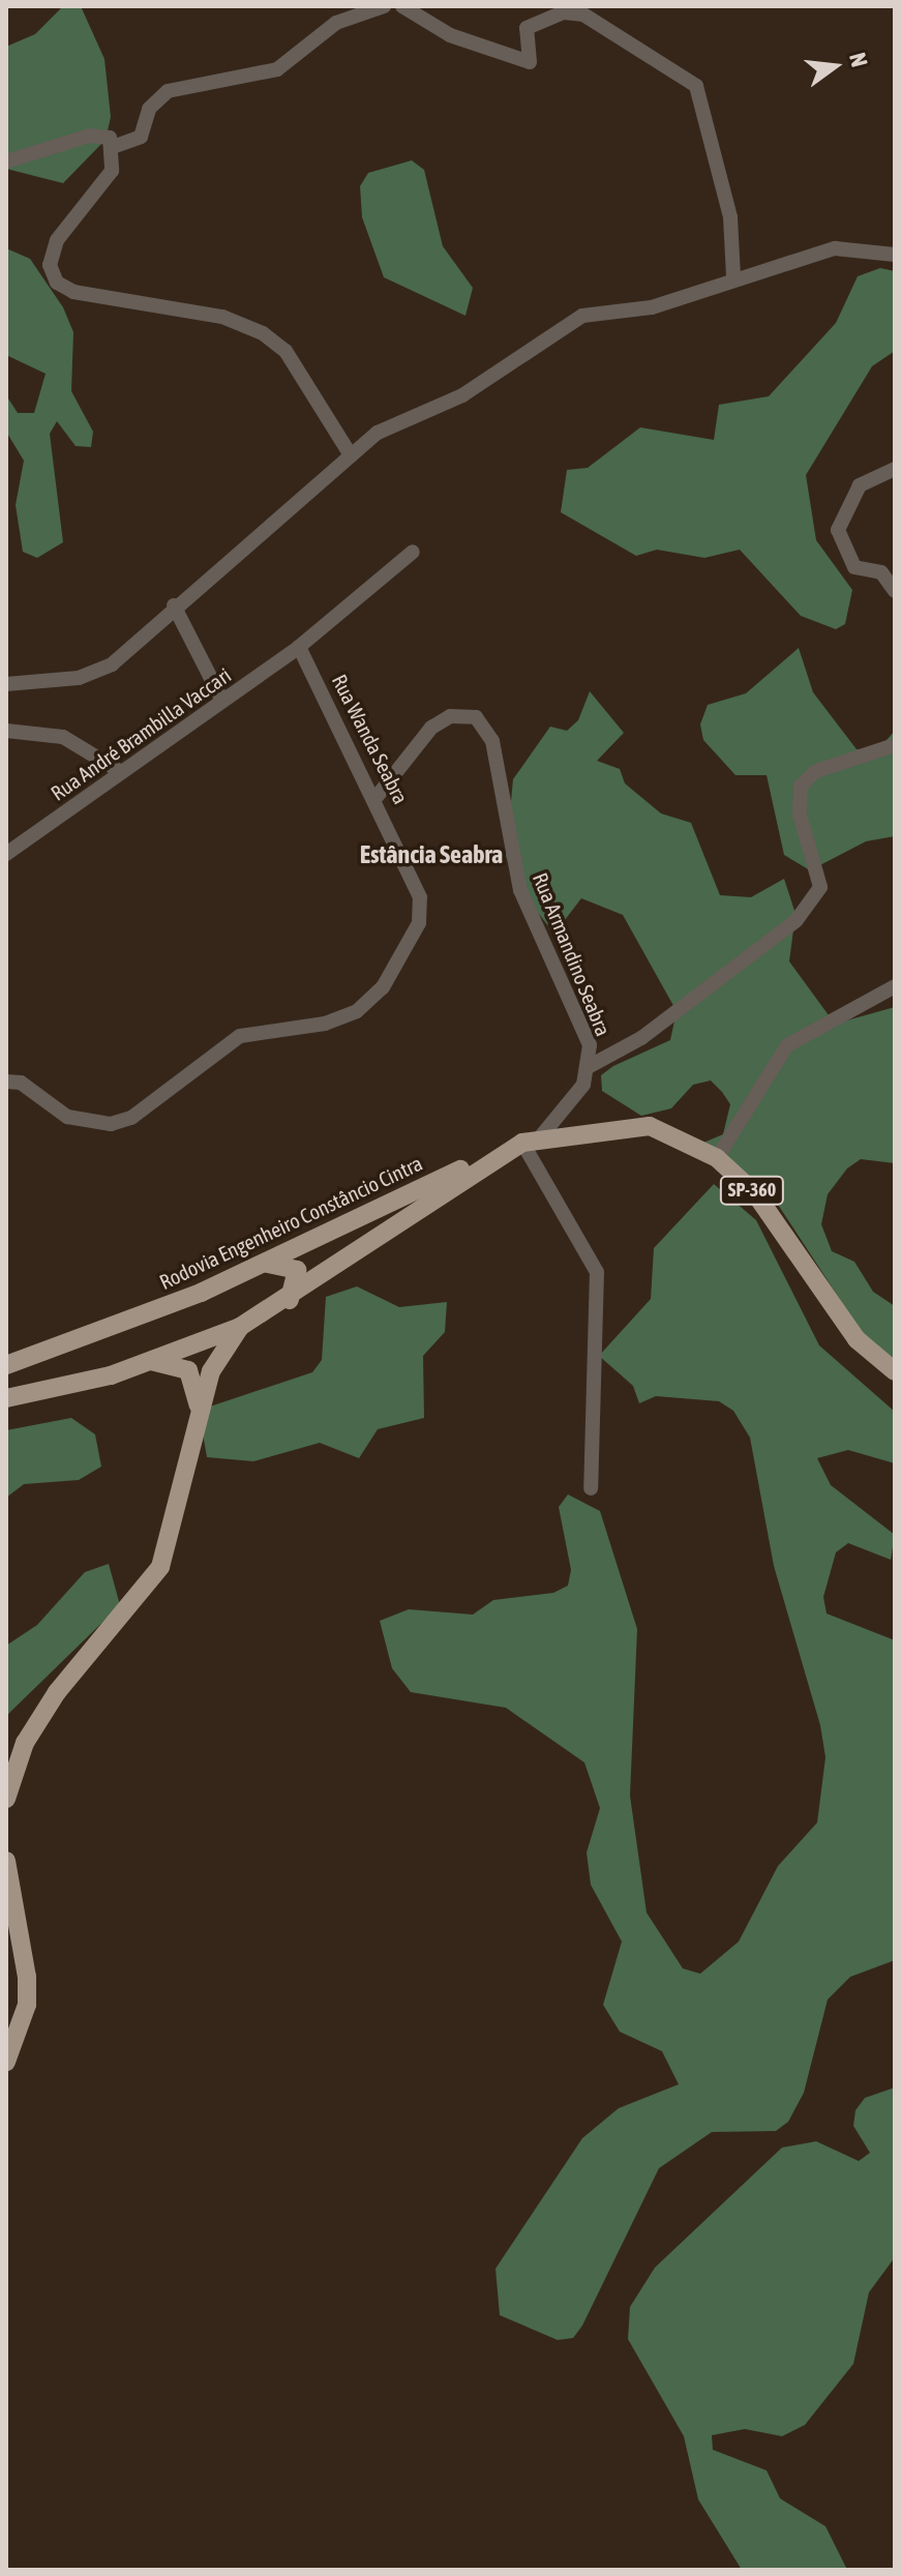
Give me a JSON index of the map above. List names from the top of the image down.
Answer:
{
  "streets": {
    "main road": ["SP-360", "Rodovia Engenheiro Constâncio Cintra"],
    "street": ["Rua André Brambilla Vaccari", "Rua Wanda Seabra", "Rua Armandino Seabra"]
  },
  "crossings": [
    ["Rua André Brambilla Vaccari", "Rua Wanda Seabra"],
    ["Rua Wanda Seabra", "Rua Armandino Seabra"],
    ["Rua Armandino Seabra", "Rodovia Engenheiro Constâncio Cintra"]
  ],
  "districts": ["Estância Seabra"],
  "north": "right"
}
